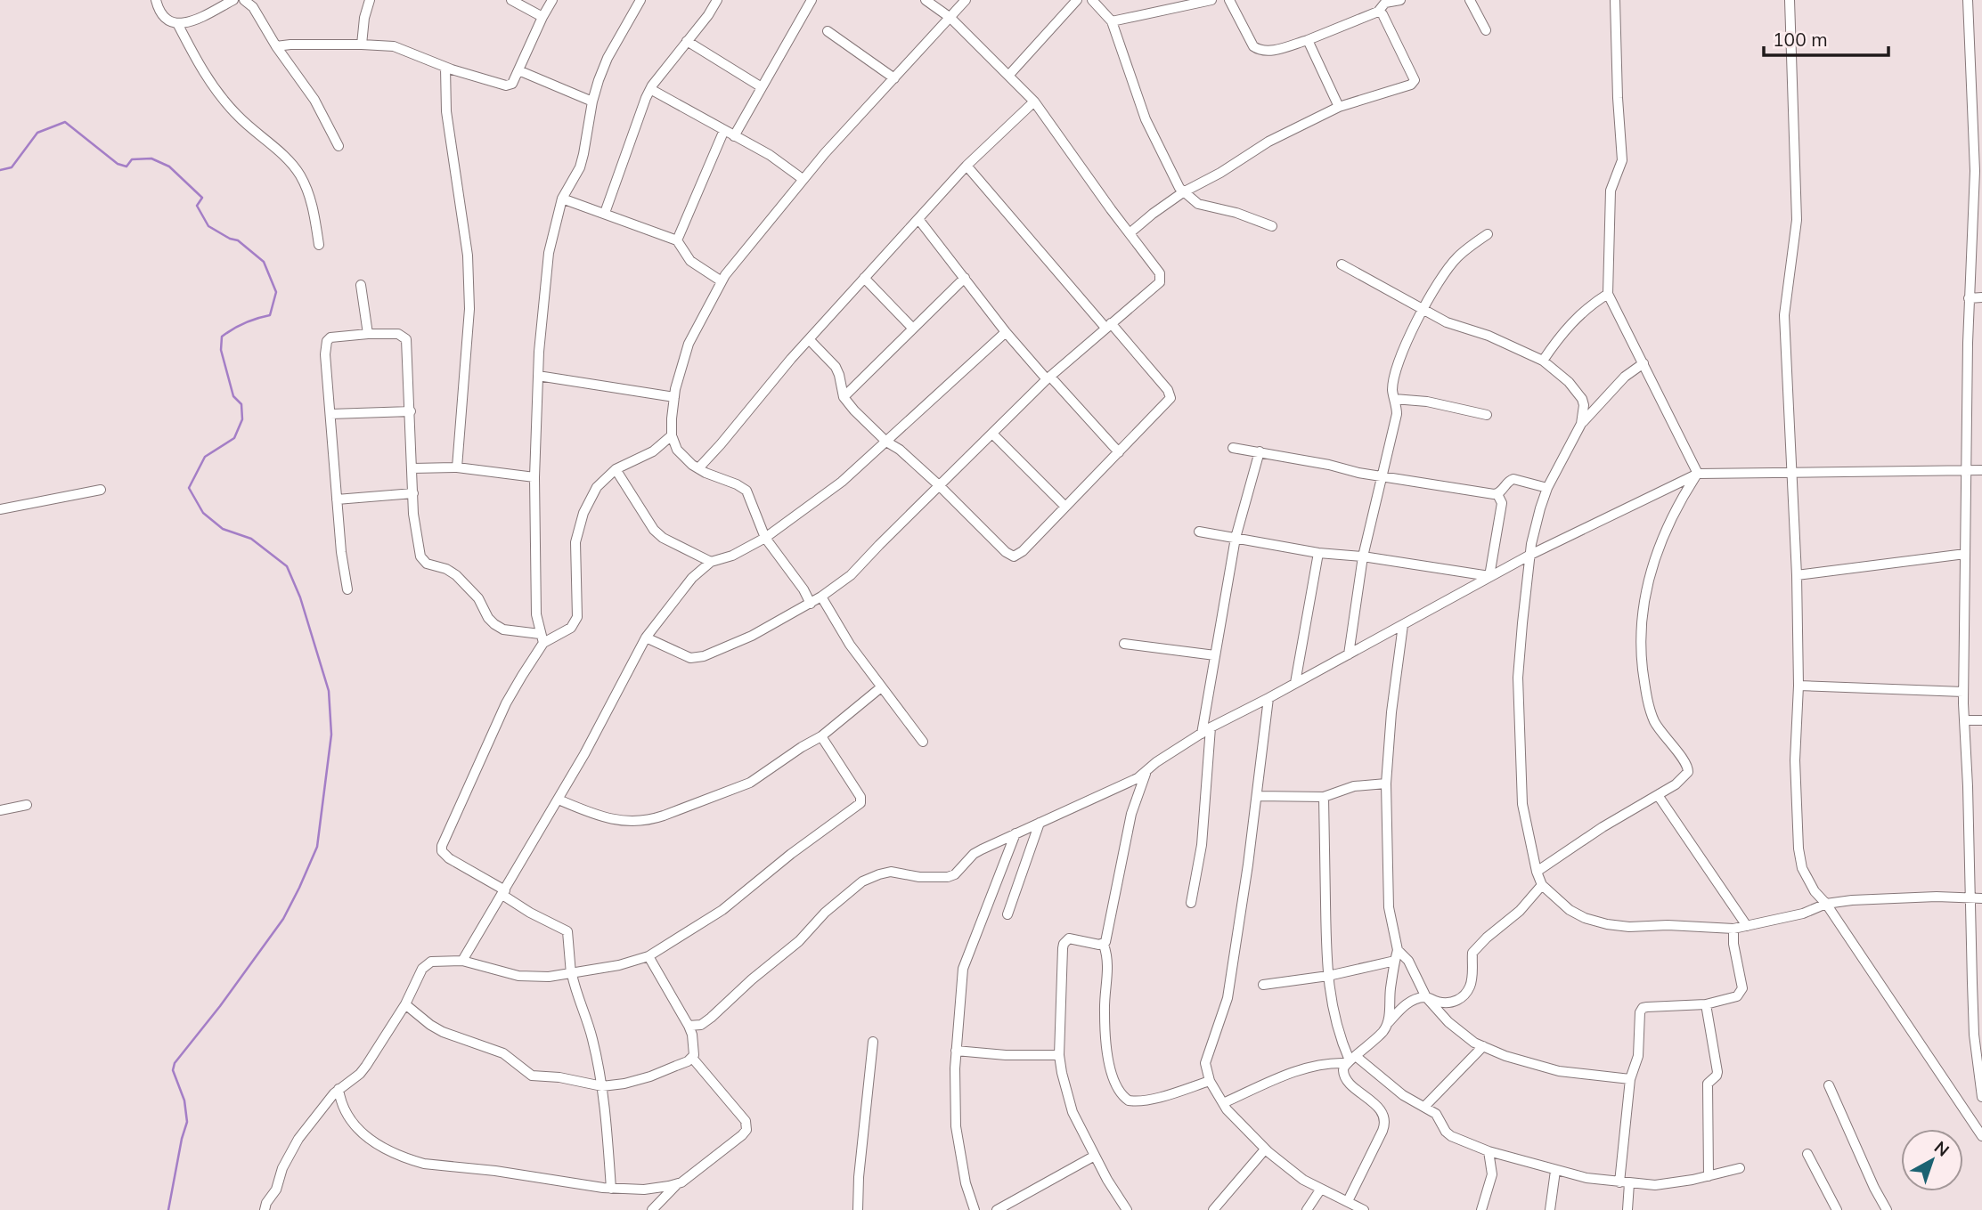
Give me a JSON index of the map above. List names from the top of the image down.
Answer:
{
  "scale_bar": "100 m",
  "north": "top right"
}
